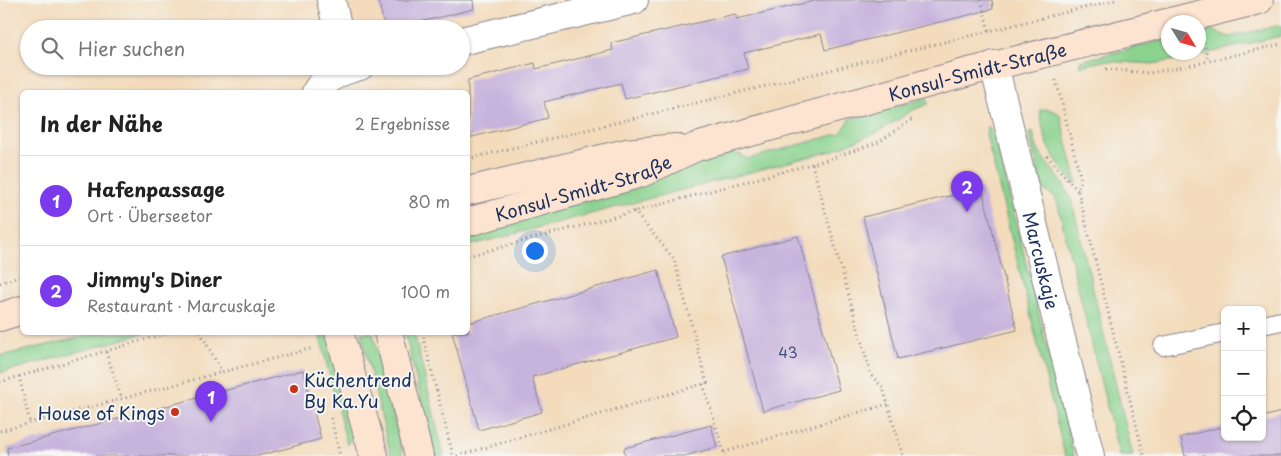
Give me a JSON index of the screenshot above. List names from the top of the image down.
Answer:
{
  "streets": {
    "street": ["Konsul-Smidt-Straße", "Marcuskaje"]
  },
  "crossings": [
    ["Konsul-Smidt-Straße", "Marcuskaje"]
  ],
  "places": ["Küchentrend By Ka.Yu", "House of Kings"],
  "house_numbers": ["43"],
  "north": "bottom right",
  "page": {
    "search": "Hier suchen",
    "heading": ["In der Nähe", "2 Ergebnisse"],
    "list": [
      {
        "mark": "1",
        "name": "Hafenpassage",
        "note": "Ort · Überseetor",
        "value": "80 m"
      },
      {
        "mark": "2",
        "name": "Jimmy's Diner",
        "note": "Restaurant · Marcuskaje",
        "value": "100 m"
      }
    ],
    "pins": ["2", "1"],
    "map_buttons": ["+", "−"]
  }
}
